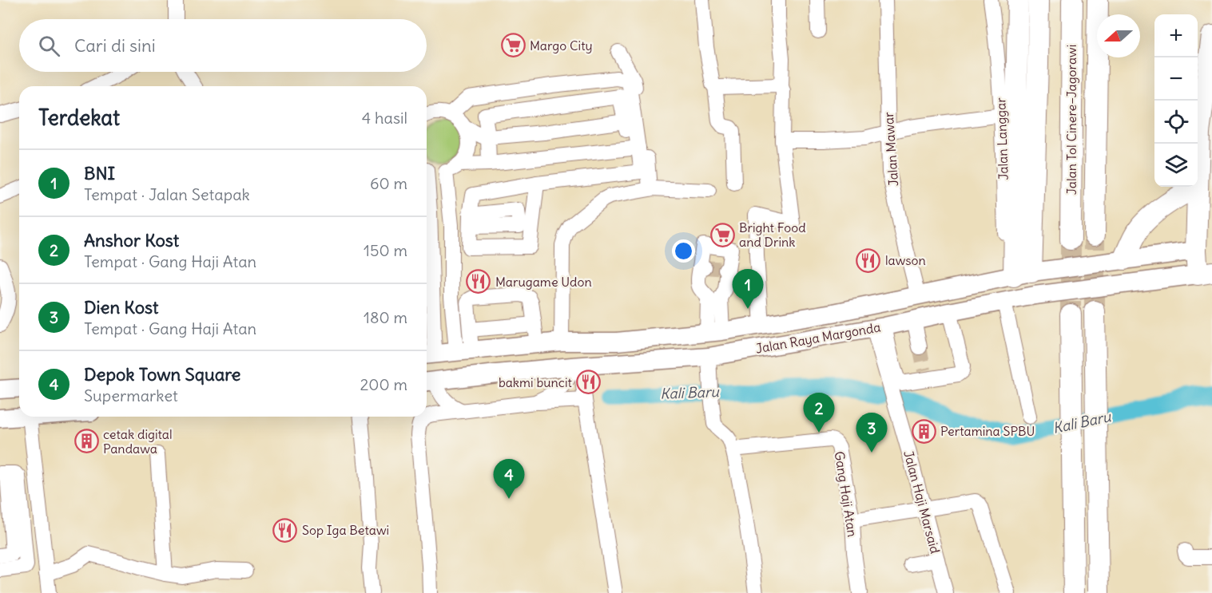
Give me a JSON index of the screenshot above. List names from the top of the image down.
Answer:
{
  "streets": {
    "highway": ["Jalan Tol Cinere–Jagorawi"],
    "main road": ["Jalan Raya Margonda"],
    "street": [
      "Jalan Langgar",
      "Jalan Mawar",
      "Gang Haji Atan",
      "Jalan Haji Marsaid"
    ]
  },
  "crossings": [
    ["Jalan Langgar", "Jalan Raya Margonda"],
    ["Jalan Mawar", "Jalan Raya Margonda"],
    ["Jalan Raya Margonda", "Jalan Haji Marsaid"]
  ],
  "water": ["Kali Baru"],
  "places": {
    "supermarket": ["Margo City", "Bright Food and Drink"],
    "restaurant": [
      "lawson",
      "Marugame Udon",
      "bakmi buncit",
      "Sop Iga Betawi"
    ],
    "building": ["Pertamina SPBU", "cetak digital Pandawa"]
  },
  "north": "left",
  "page": {
    "map_buttons": ["+", "−"],
    "search": "Cari di sini",
    "heading": ["Terdekat", "4 hasil"],
    "list": [
      {
        "mark": "1",
        "name": "BNI",
        "note": "Tempat · Jalan Setapak",
        "value": "60 m"
      },
      {
        "mark": "2",
        "name": "Anshor Kost",
        "note": "Tempat · Gang Haji Atan",
        "value": "150 m"
      },
      {
        "mark": "3",
        "name": "Dien Kost",
        "note": "Tempat · Gang Haji Atan",
        "value": "180 m"
      },
      {
        "mark": "4",
        "name": "Depok Town Square",
        "note": "Supermarket",
        "value": "200 m"
      }
    ],
    "pins": [
      "1",
      "2",
      "3",
      "4"
    ]
  }
}
